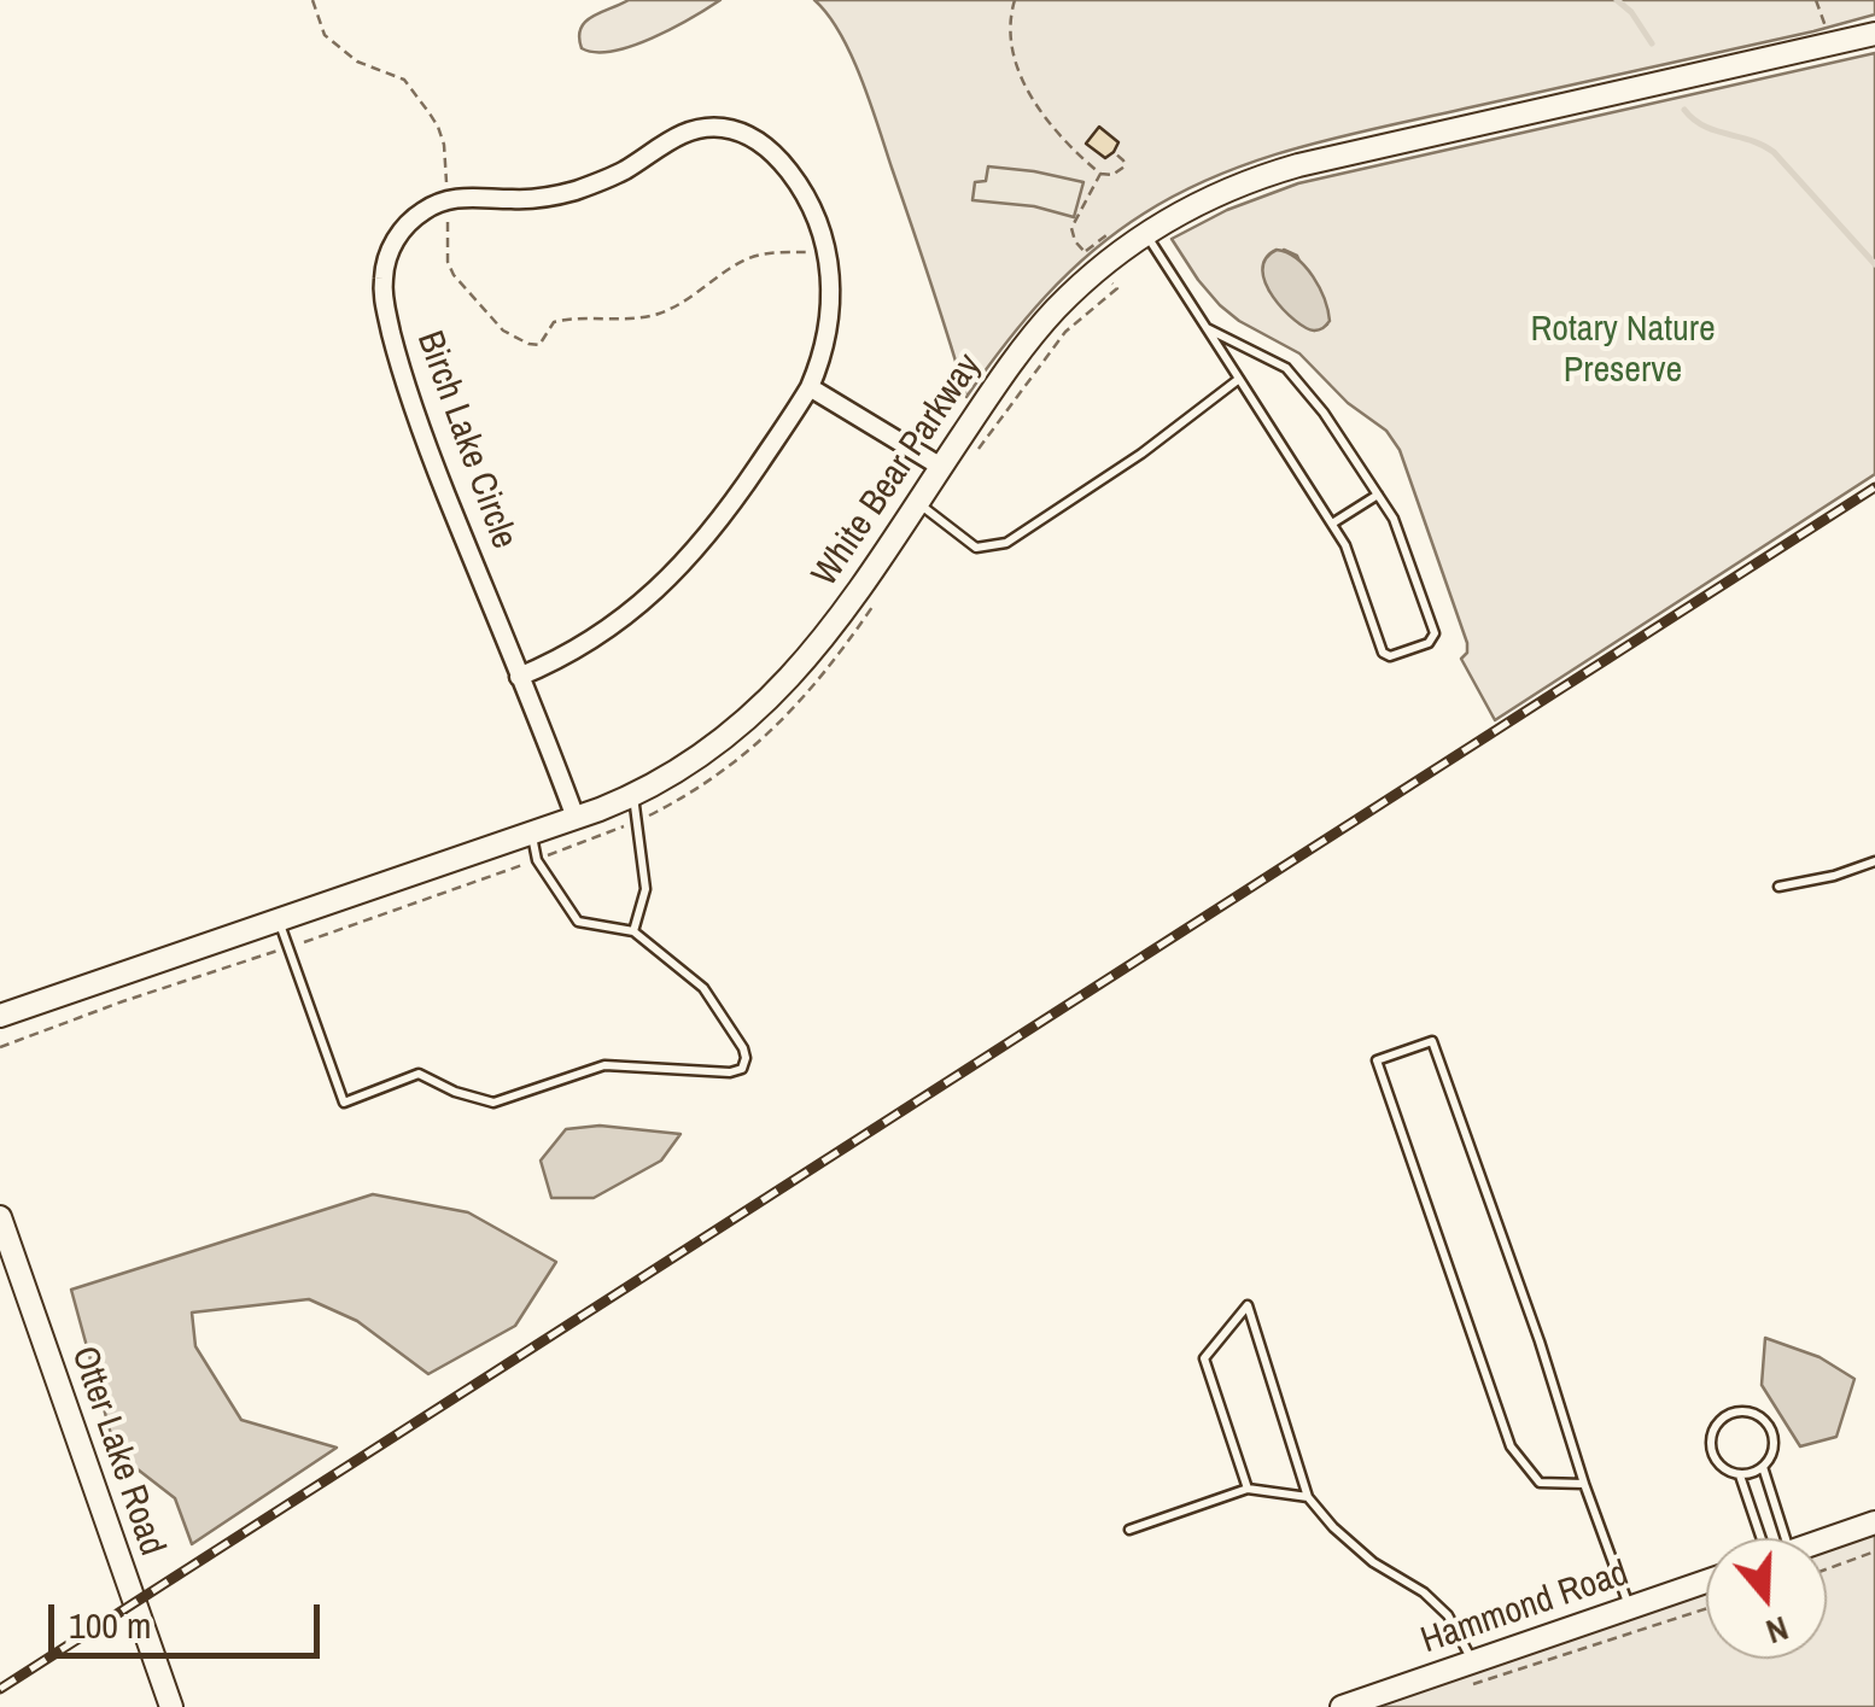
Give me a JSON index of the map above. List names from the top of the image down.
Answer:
{
  "streets": {
    "street": [
      "Birch Lake Circle",
      "White Bear Parkway",
      "Otter Lake Road",
      "Hammond Road"
    ]
  },
  "crossings": [
    ["Birch Lake Circle", "White Bear Parkway"]
  ],
  "parks": ["Rotary Nature Preserve"],
  "scale_bar": "100 m",
  "north": "bottom"
}
